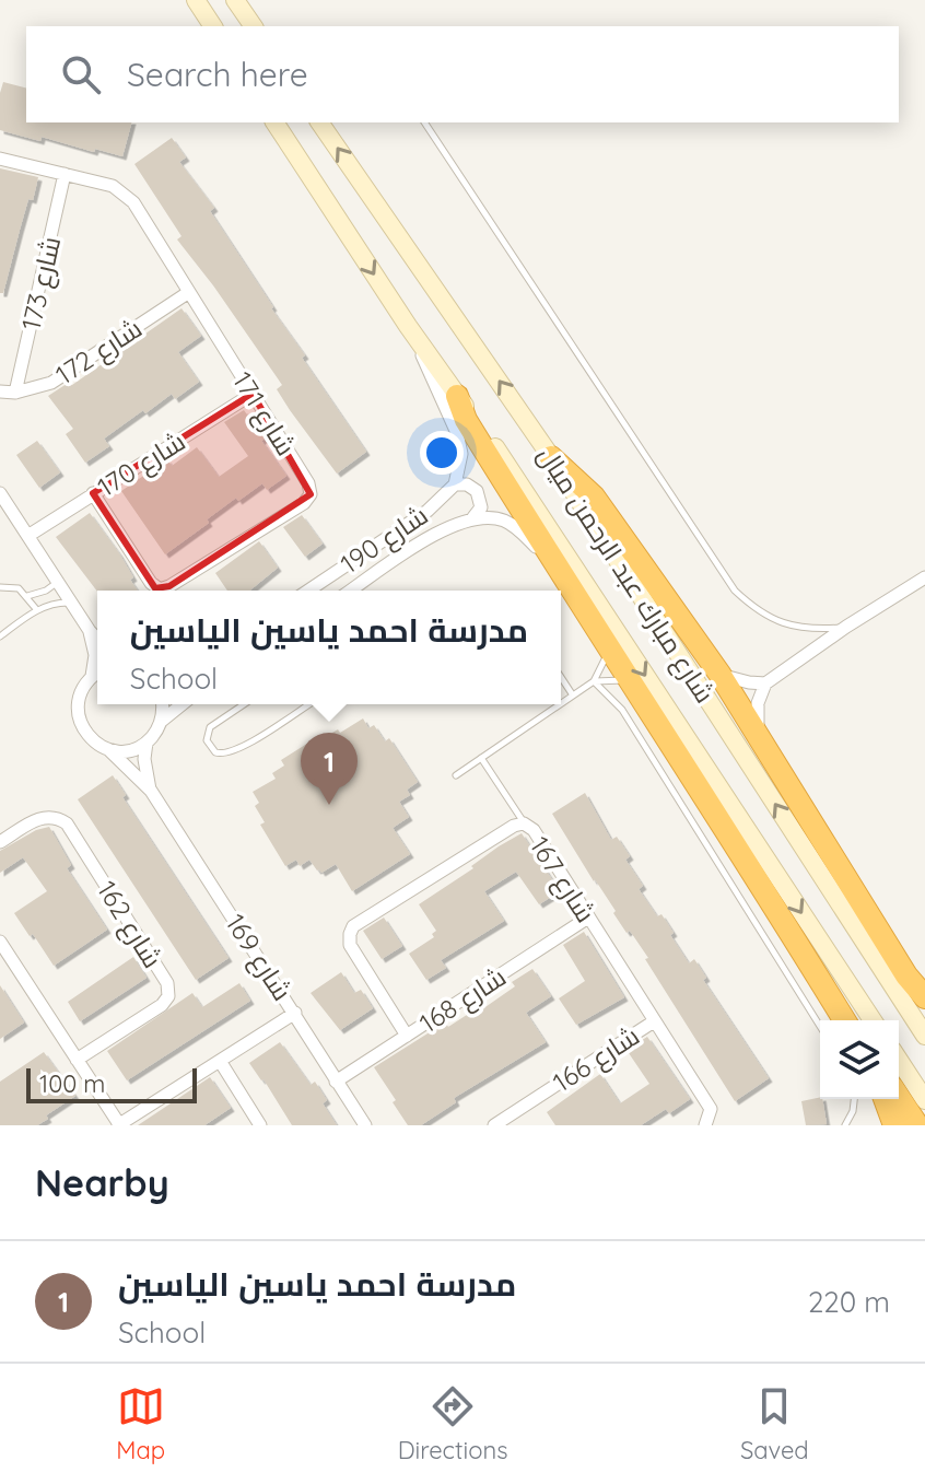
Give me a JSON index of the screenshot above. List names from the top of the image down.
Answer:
{
  "streets": {
    "main road": ["شارع مبارك عبد الرحمن ميال"],
    "street": [
      "شارع 173",
      "شارع 172",
      "شارع 171",
      "شارع 170",
      "شارع 190",
      "شارع 167",
      "شارع 162",
      "شارع 169",
      "شارع 168",
      "شارع 166"
    ]
  },
  "crossings": [
    ["شارع 173", "شارع 172"],
    ["شارع 173", "شارع 171"],
    ["شارع 172", "شارع 171"],
    ["شارع 171", "شارع 170"],
    ["شارع 167", "شارع 168"],
    ["شارع 167", "شارع 166"],
    ["شارع 169", "شارع 168"]
  ],
  "scale_bar": "100 m",
  "page": {
    "search": "Search here",
    "popup": ["مدرسة احمد ياسين الياسين", "School"],
    "pins": "1",
    "scale": "100 m",
    "heading": "Nearby",
    "list": [
      {
        "mark": "1",
        "name": "مدرسة احمد ياسين الياسين",
        "note": "School",
        "value": "220 m"
      }
    ],
    "nav": ["Map", "Directions", "Saved"]
  }
}
